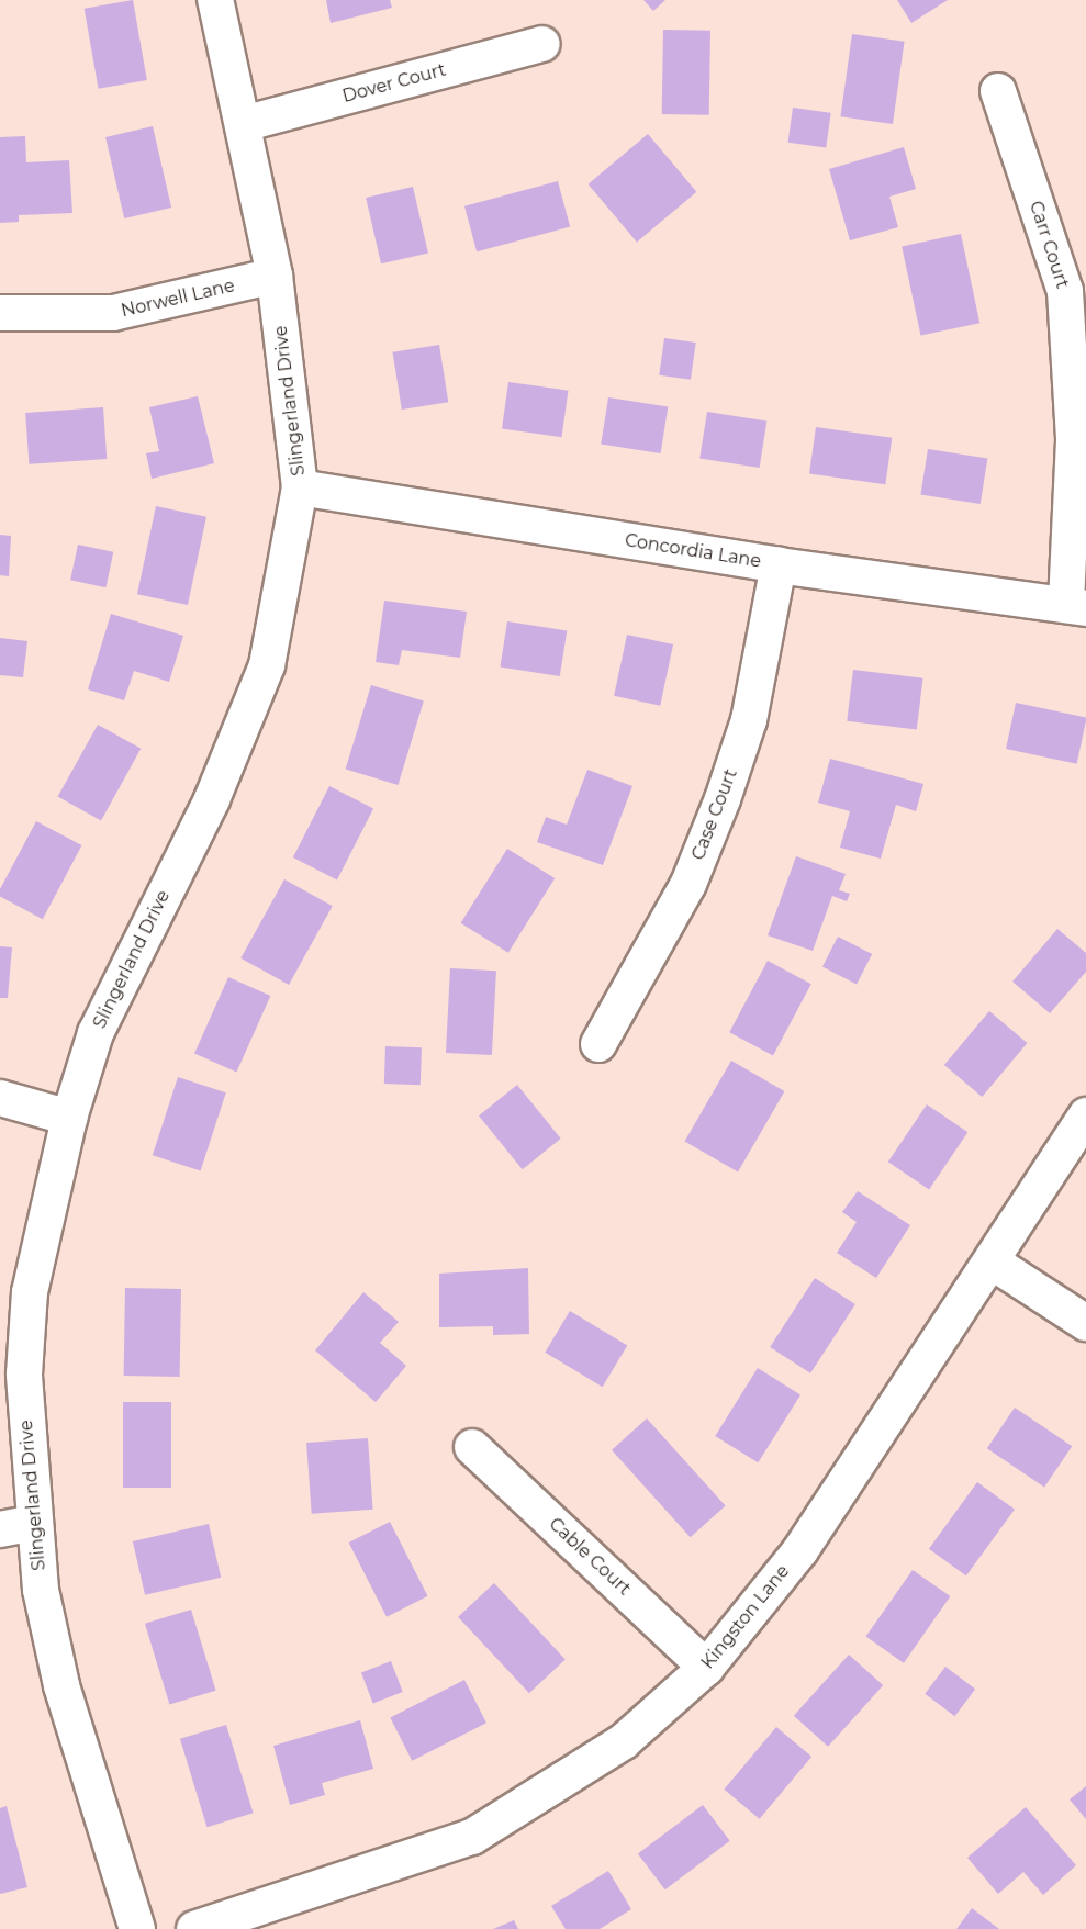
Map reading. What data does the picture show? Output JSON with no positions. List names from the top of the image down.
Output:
{
  "streets": {
    "street": [
      "Dover Court",
      "Carr Court",
      "Norwell Lane",
      "Slingerland Drive",
      "Concordia Lane",
      "Case Court",
      "Cable Court",
      "Kingston Lane"
    ]
  },
  "crossings": [
    ["Dover Court", "Slingerland Drive"],
    ["Carr Court", "Concordia Lane"],
    ["Norwell Lane", "Slingerland Drive"],
    ["Slingerland Drive", "Concordia Lane"],
    ["Concordia Lane", "Case Court"],
    ["Cable Court", "Kingston Lane"]
  ]
}
